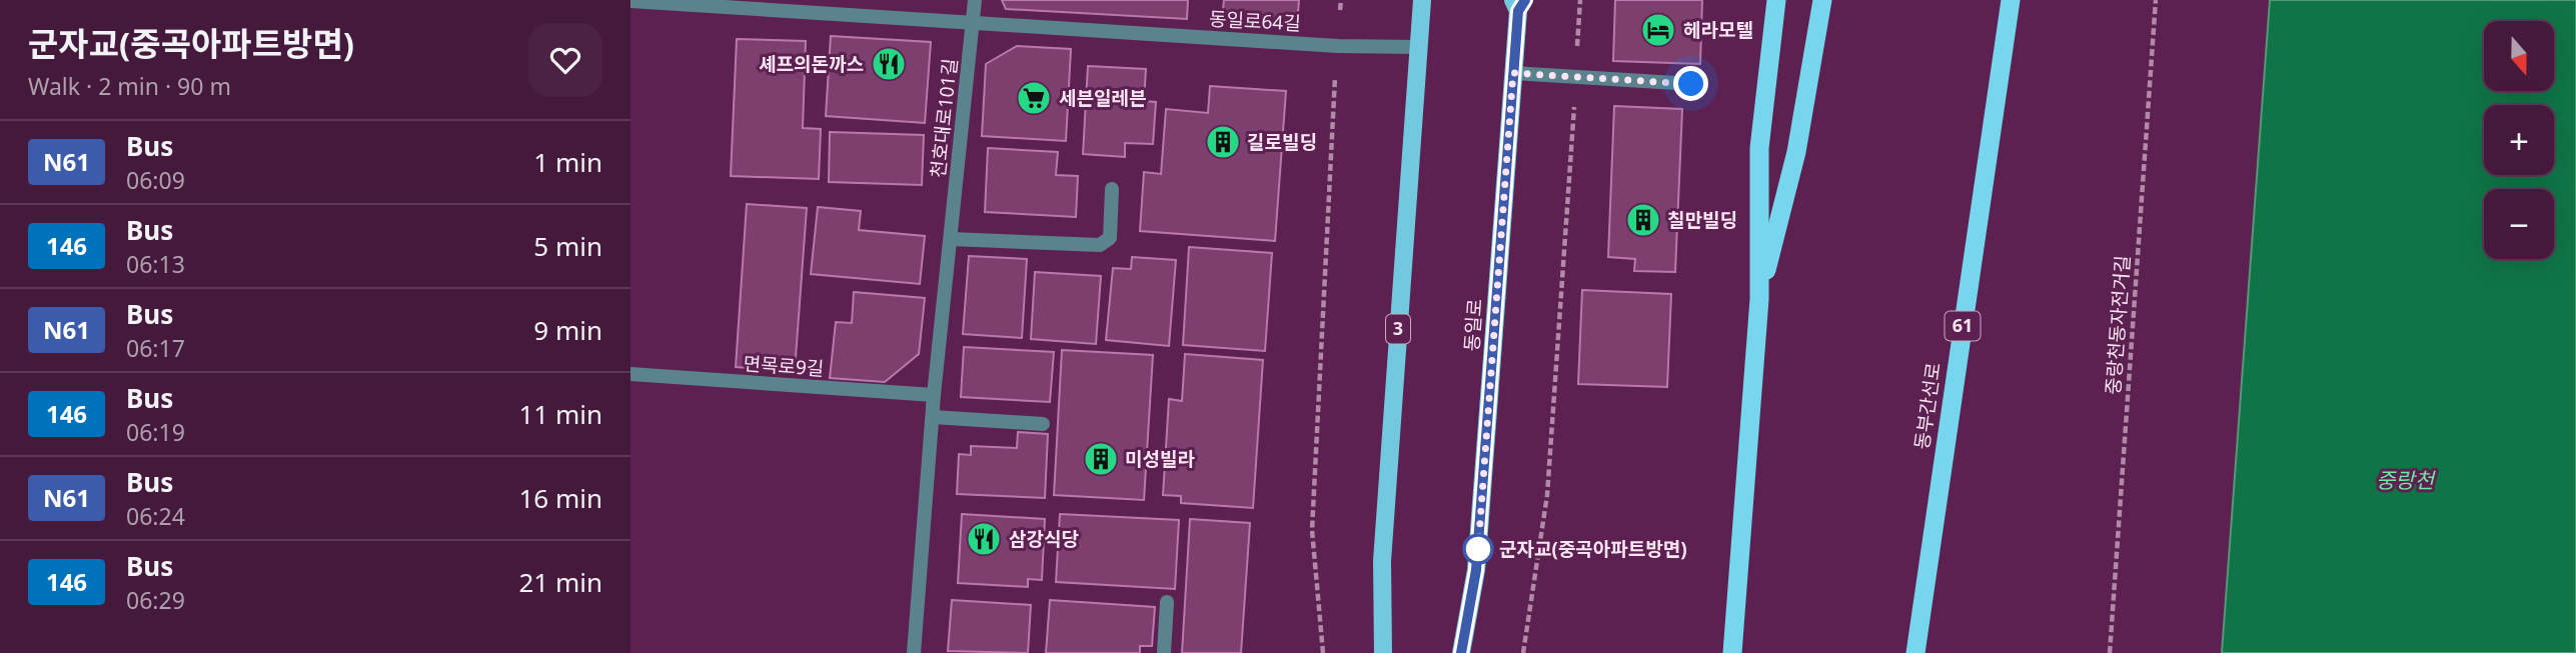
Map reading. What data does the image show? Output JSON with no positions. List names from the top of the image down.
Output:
{
  "streets": {
    "highway": ["61", "동부간선로"],
    "main road": ["동일로", "3"],
    "street": ["동일로64길", "천호대로101길", "면목로9길"],
    "path": ["중랑천동자전거길"]
  },
  "crossings": [
    ["동일로64길", "천호대로101길"],
    ["동일로64길", "3"],
    ["천호대로101길", "면목로9길"]
  ],
  "water": ["중랑천"],
  "places": {
    "hotel": ["헤라모텔"],
    "restaurant": ["셰프의돈까스", "삼강식당"],
    "supermarket": ["세븐일레븐"],
    "building": ["길로빌딩", "칠만빌딩", "미성빌라"],
    "other": ["군자교(중곡아파트방면)"]
  },
  "lines": ["bus line N61"],
  "north": "bottom",
  "page": {
    "heading": ["군자교(중곡아파트방면)", "Walk · 2 min · 90 m"],
    "map_buttons": ["+", "−"],
    "list": [
      {
        "mark": "N61",
        "name": "Bus",
        "note": "06:09",
        "value": "1 min"
      },
      {
        "mark": "146",
        "name": "Bus",
        "note": "06:13",
        "value": "5 min"
      },
      {
        "mark": "N61",
        "name": "Bus",
        "note": "06:17",
        "value": "9 min"
      },
      {
        "mark": "146",
        "name": "Bus",
        "note": "06:19",
        "value": "11 min"
      },
      {
        "mark": "N61",
        "name": "Bus",
        "note": "06:24",
        "value": "16 min"
      },
      {
        "mark": "146",
        "name": "Bus",
        "note": "06:29",
        "value": "21 min"
      }
    ]
  }
}
